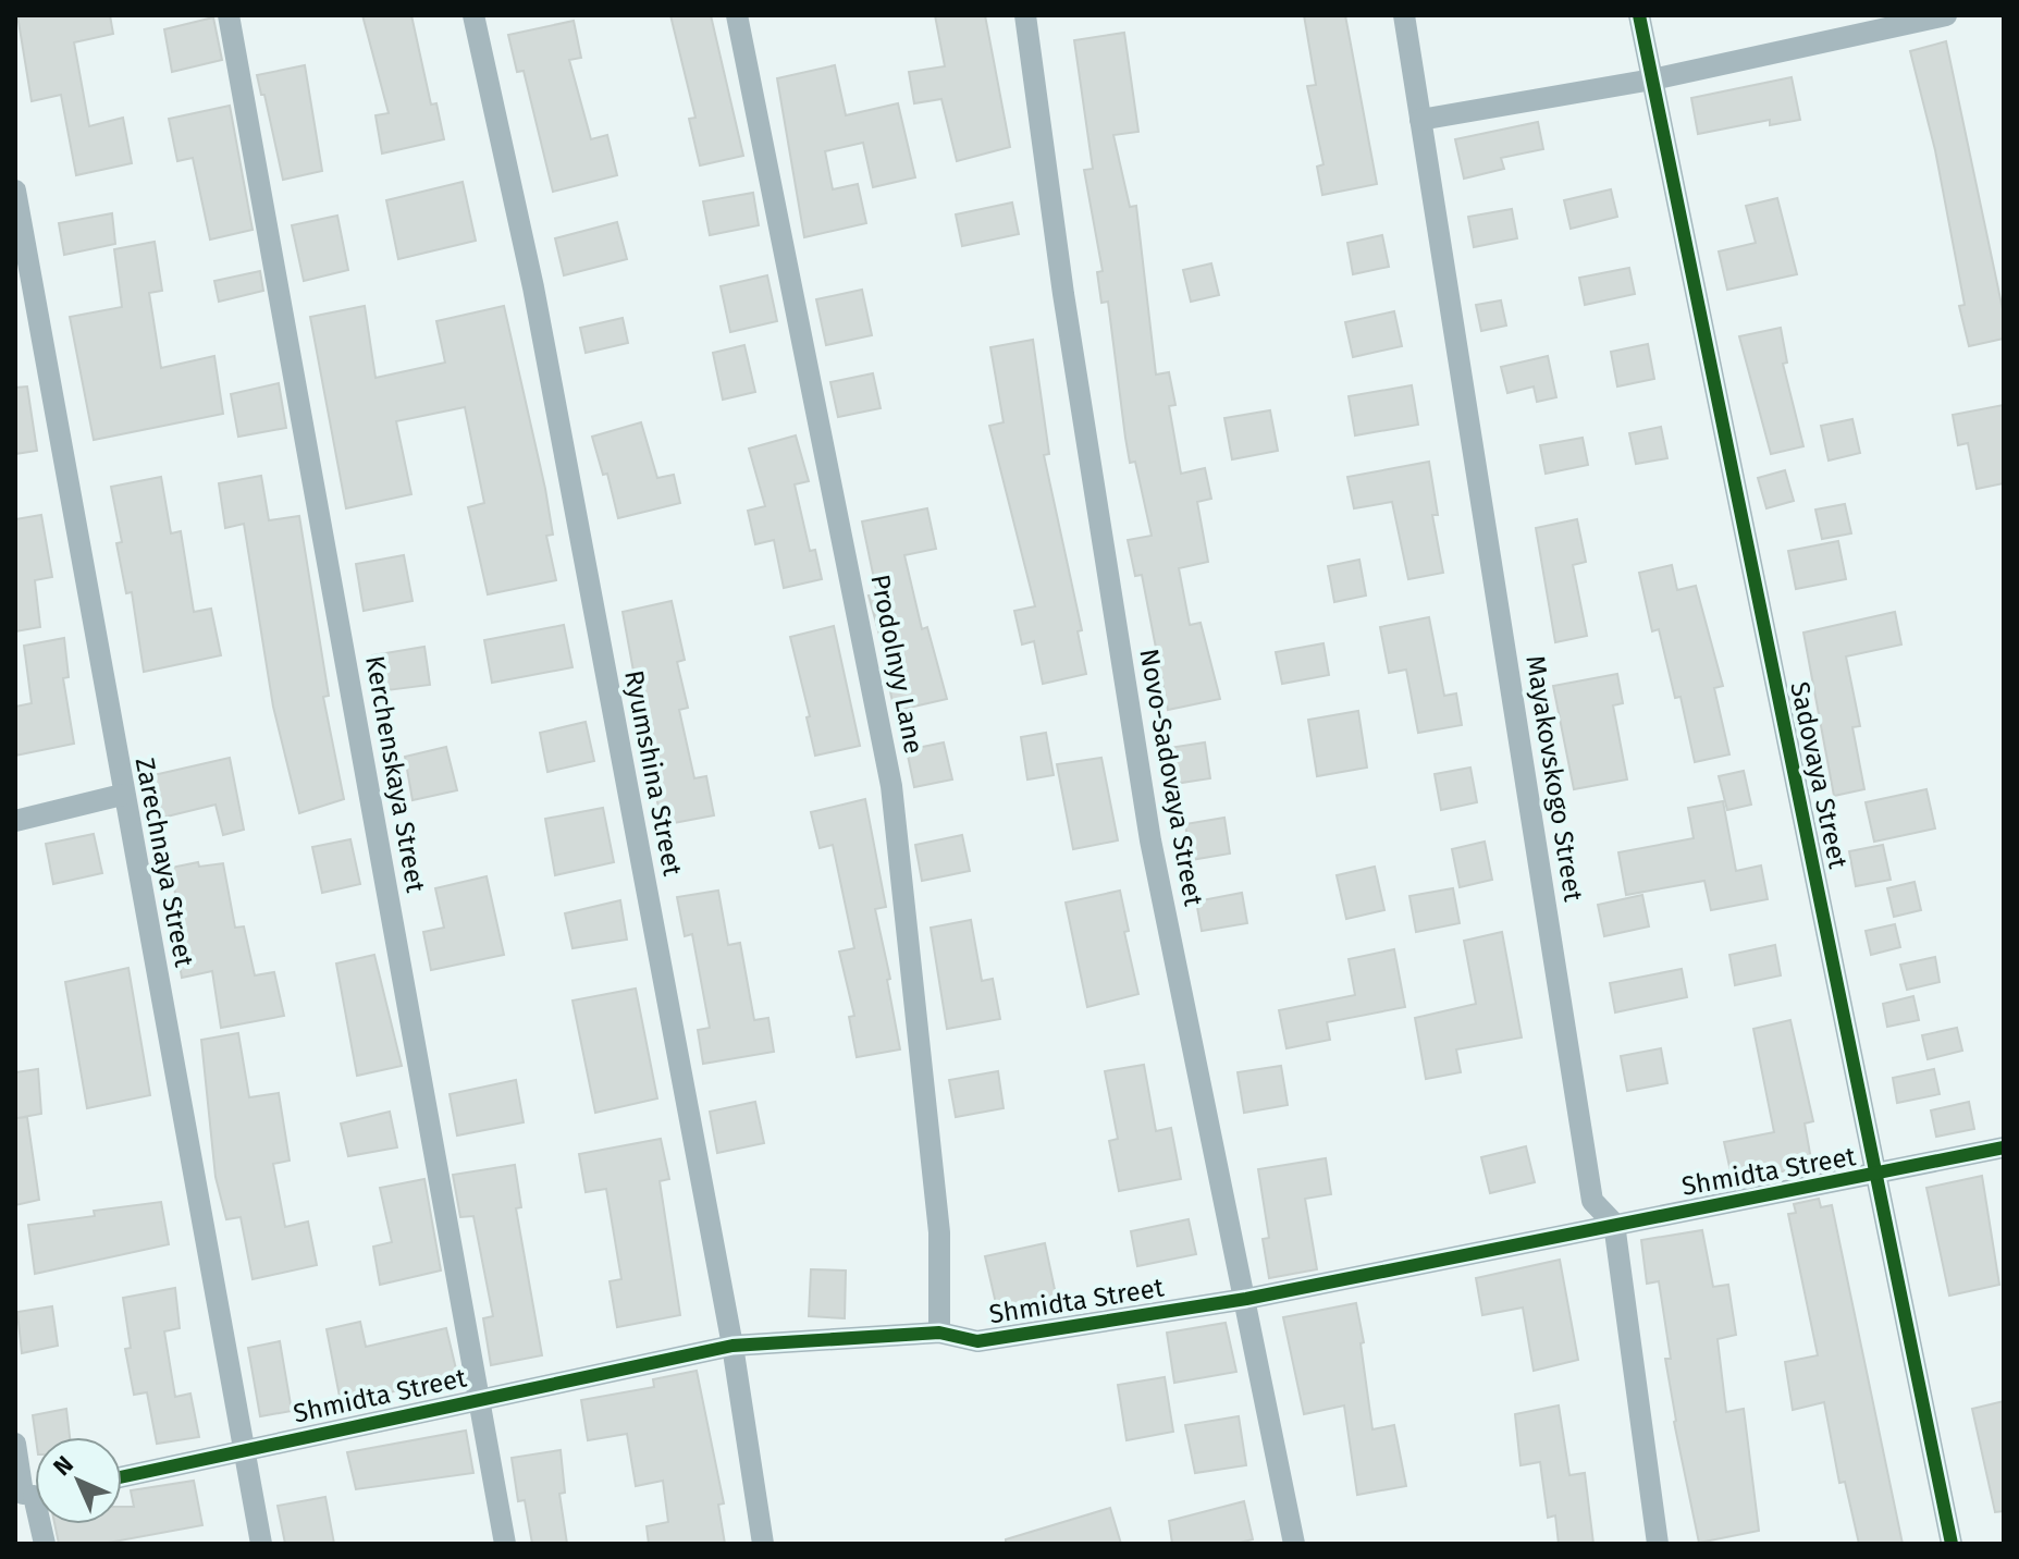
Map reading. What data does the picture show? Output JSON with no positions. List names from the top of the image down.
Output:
{
  "streets": {
    "street": [
      "Prodolnyy Lane",
      "Ryumshina Street",
      "Kerchenskaya Street",
      "Sadovaya Street",
      "Novo-Sadovaya Street",
      "Mayakovskogo Street",
      "Zarechnaya Street",
      "Shmidta Street"
    ]
  },
  "crossings": [
    ["Prodolnyy Lane", "Shmidta Street"],
    ["Ryumshina Street", "Shmidta Street"],
    ["Kerchenskaya Street", "Shmidta Street"],
    ["Sadovaya Street", "Shmidta Street"],
    ["Novo-Sadovaya Street", "Shmidta Street"],
    ["Mayakovskogo Street", "Shmidta Street"],
    ["Zarechnaya Street", "Shmidta Street"]
  ],
  "north": "top left"
}
